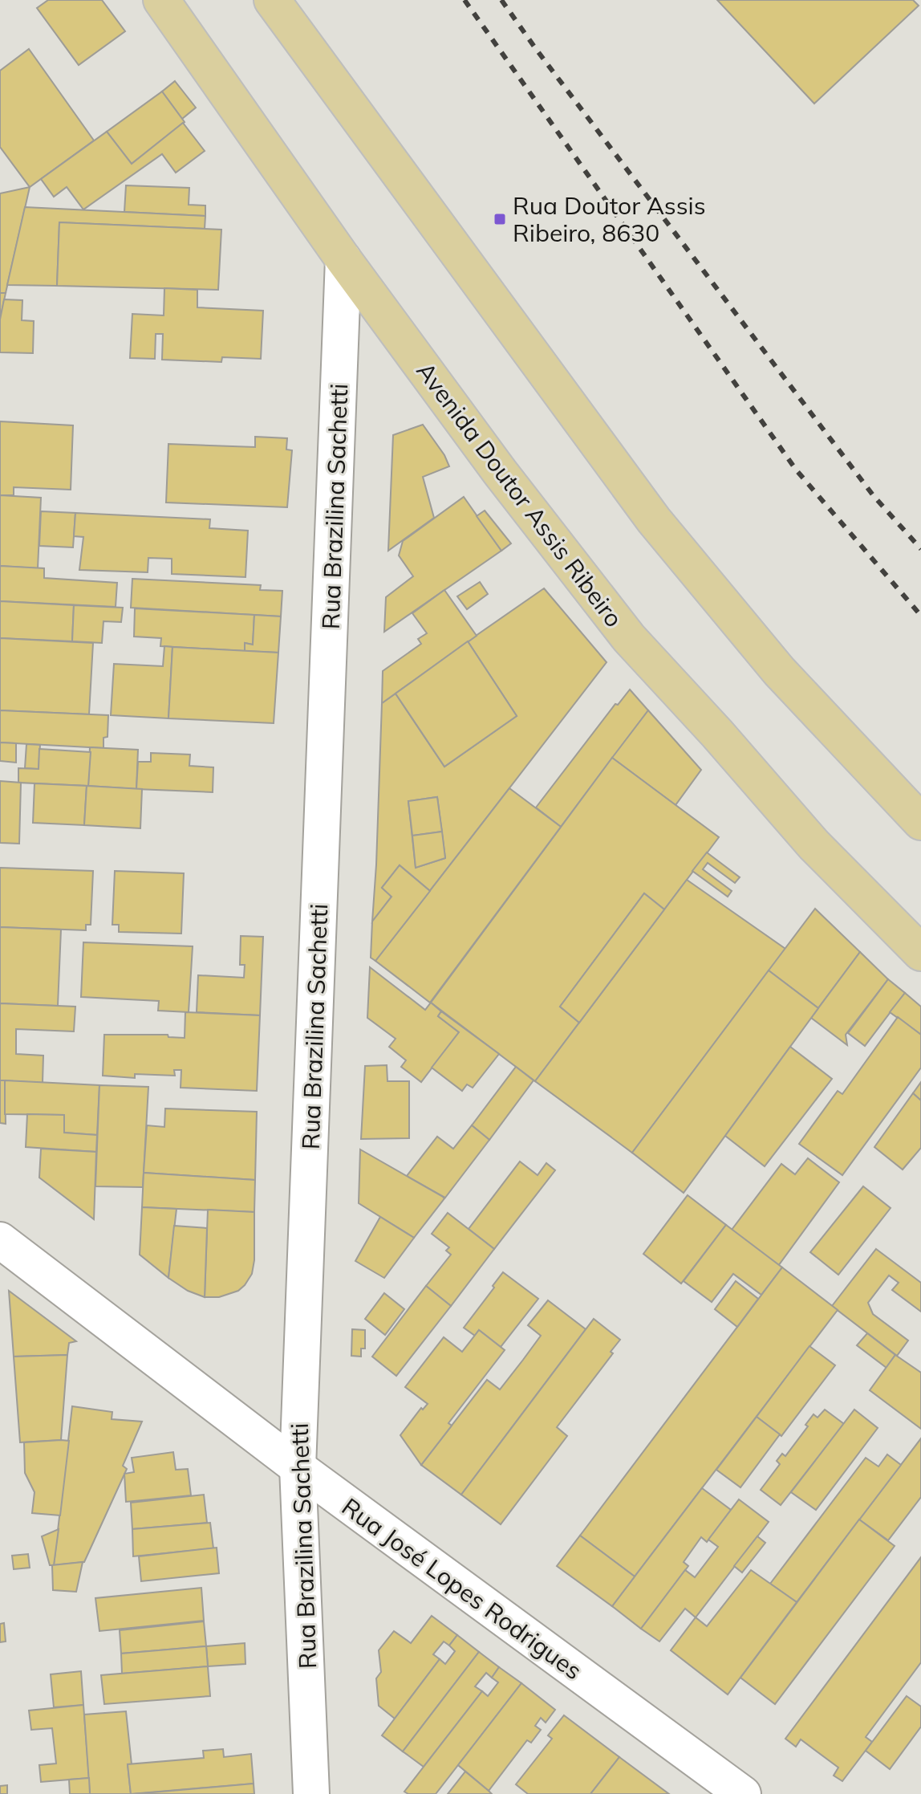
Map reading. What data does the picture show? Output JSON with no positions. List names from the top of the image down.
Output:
{
  "streets": {
    "main road": ["Avenida Doutor Assis Ribeiro"],
    "street": ["Rua Brazilina Sachetti", "Rua José Lopes Rodrigues"]
  },
  "crossings": [
    ["Avenida Doutor Assis Ribeiro", "Rua Brazilina Sachetti"],
    ["Rua Brazilina Sachetti", "Rua José Lopes Rodrigues"]
  ],
  "places": {
    "transit": ["Rua Doutor Assis Ribeiro, 8630"]
  }
}
